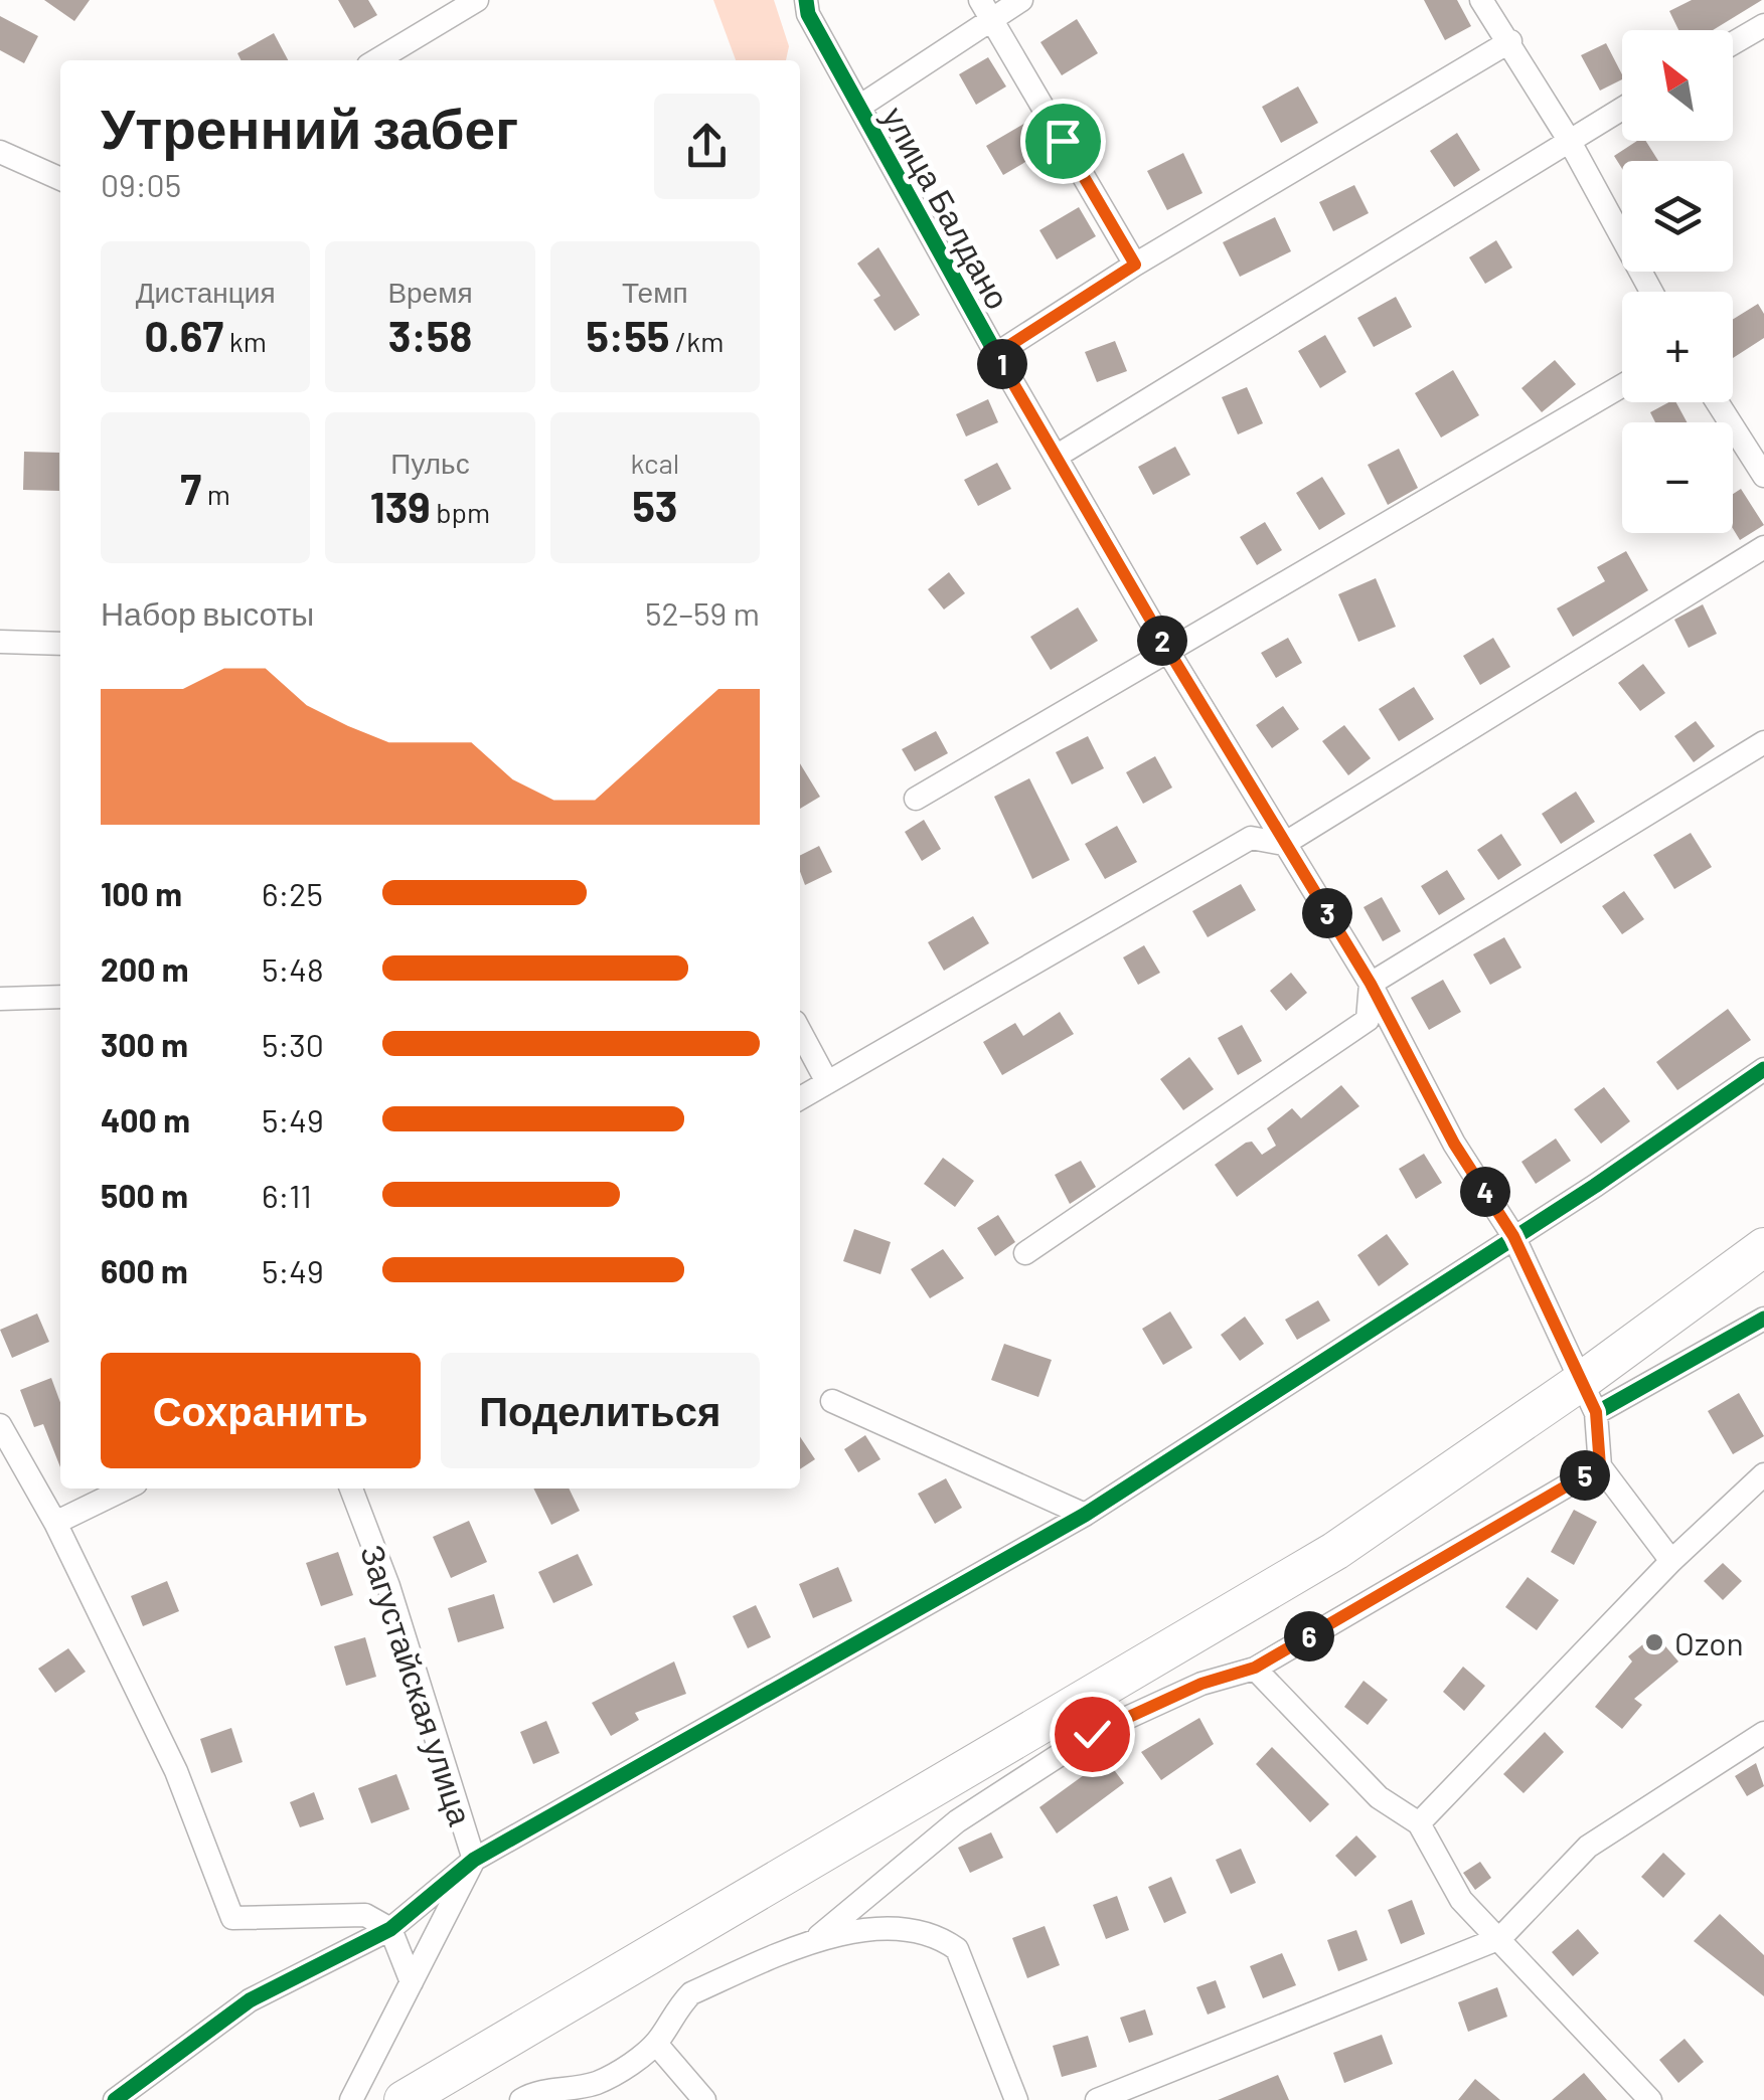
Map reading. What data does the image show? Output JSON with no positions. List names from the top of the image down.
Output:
{
  "streets": {
    "street": ["улица Балдано", "Загустайская улица"]
  },
  "places": ["Ozon"],
  "north": "top left",
  "page": {
    "map_buttons": ["+", "−"],
    "heading": ["Утренний забег", "09:05"],
    "stats": [
      ["Дистанция", "0.67 km"],
      ["Время", "3:58"],
      ["Темп", "5:55 /km"],
      ["7 m"],
      ["Пульс", "139 bpm"],
      ["kcal", "53"]
    ],
    "pins": [
      "1",
      "2",
      "3",
      "4",
      "5",
      "6"
    ],
    "chart": ["Набор высоты", "52–59 m"],
    "list": [
      {
        "name": "100 m",
        "note": "6:25"
      },
      {
        "name": "200 m",
        "note": "5:48"
      },
      {
        "name": "300 m",
        "note": "5:30"
      },
      {
        "name": "400 m",
        "note": "5:49"
      },
      {
        "name": "500 m",
        "note": "6:11"
      },
      {
        "name": "600 m",
        "note": "5:49"
      }
    ],
    "buttons": ["Сохранить", "Поделиться"]
  }
}
